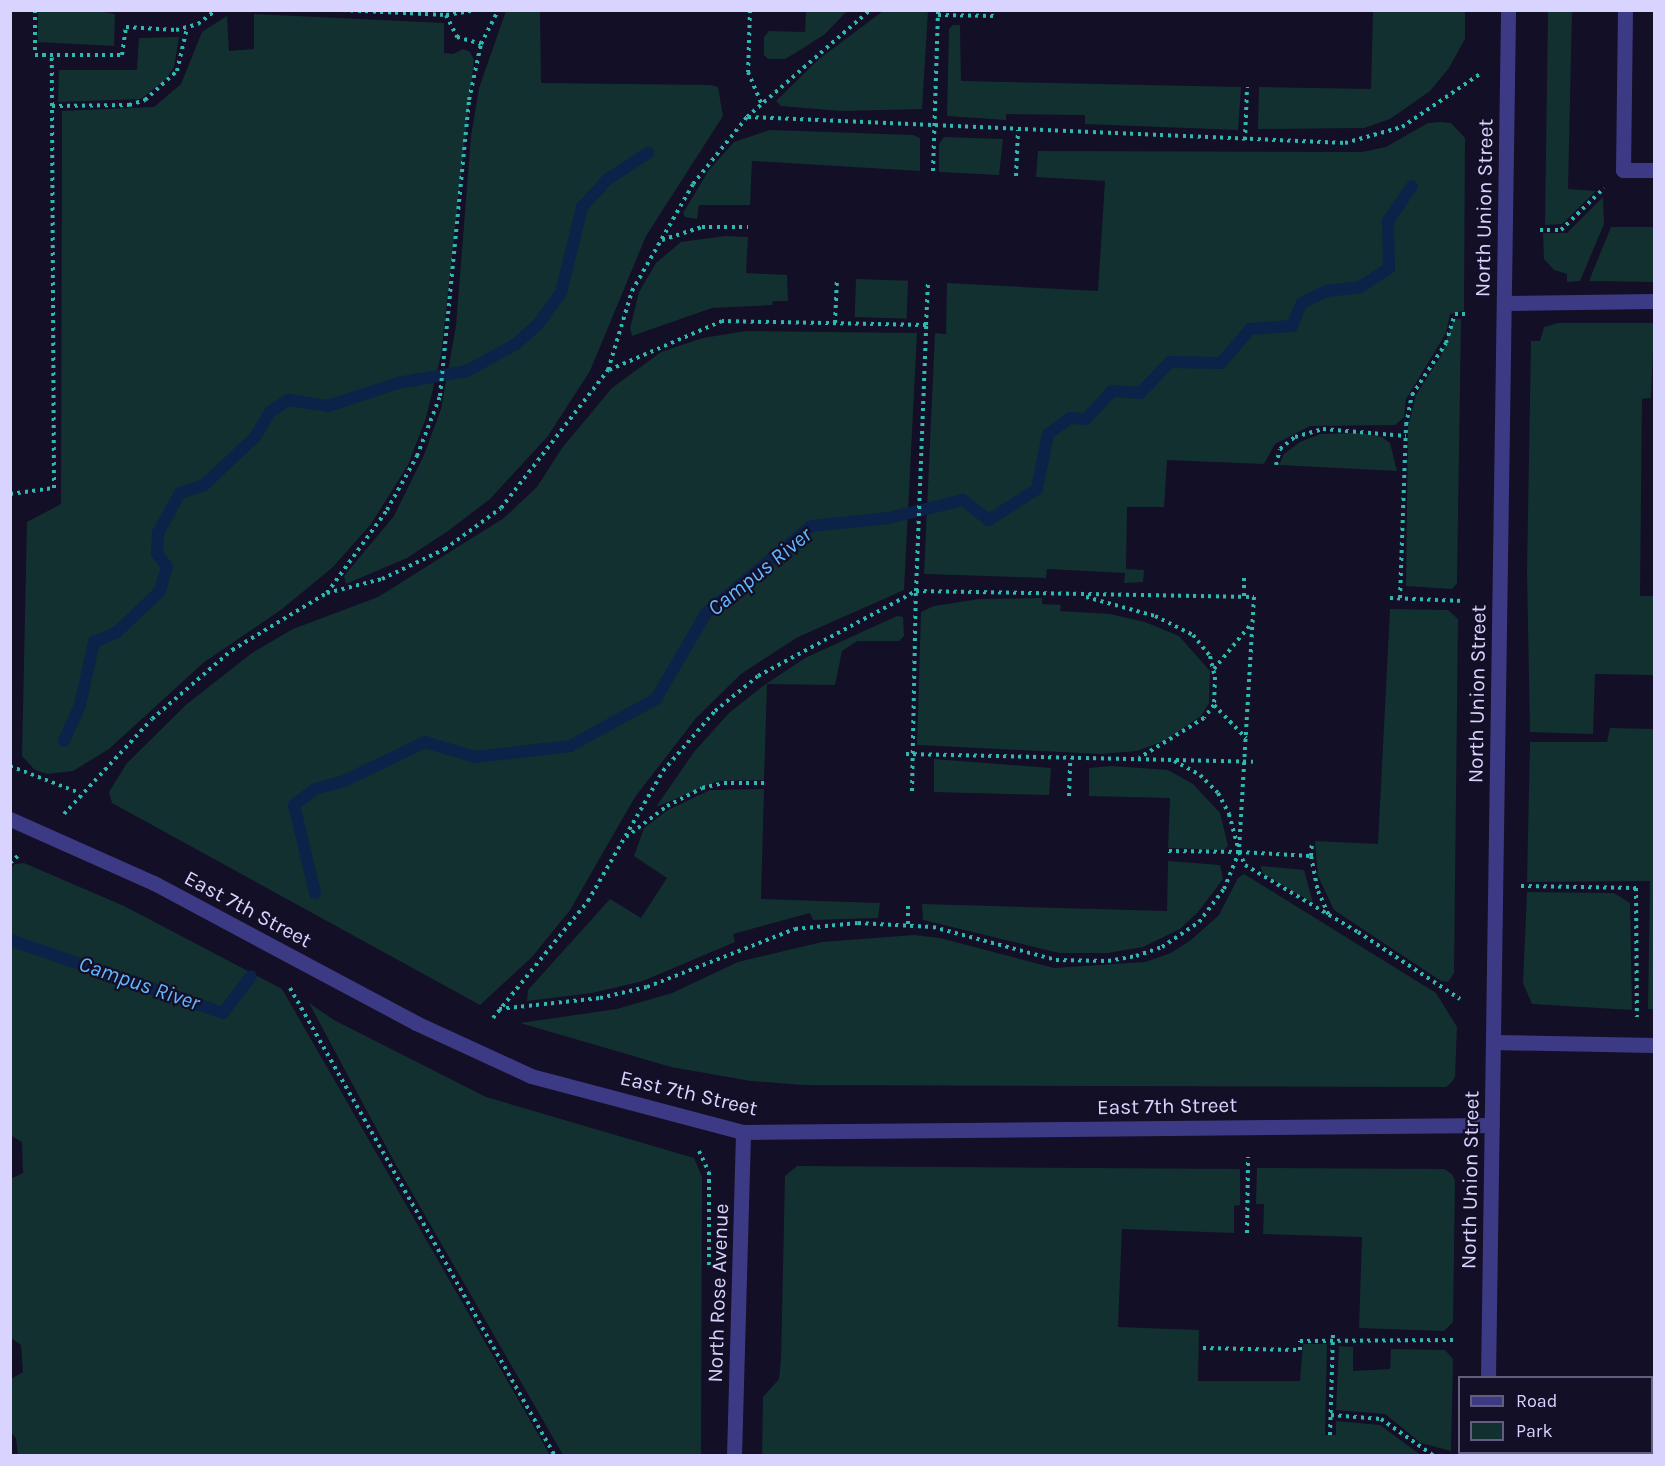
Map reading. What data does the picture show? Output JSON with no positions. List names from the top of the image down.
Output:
{
  "streets": {
    "street": ["North Union Street", "East 7th Street", "North Rose Avenue"]
  },
  "crossings": [
    ["North Union Street", "East 7th Street"],
    ["East 7th Street", "North Rose Avenue"]
  ],
  "water": ["Campus River"],
  "legend": ["Road", "Park"]
}
